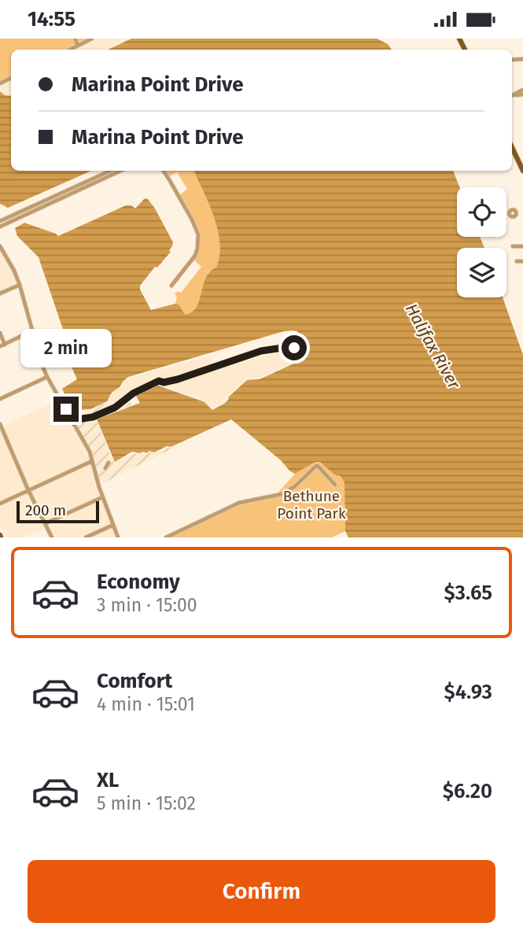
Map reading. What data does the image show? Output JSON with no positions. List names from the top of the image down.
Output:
{
  "water": ["Halifax River"],
  "parks": ["Bethune Point Park"],
  "scale_bar": "200 m",
  "page": {
    "status": "14:55",
    "banner": ["Marina Point Drive", "Marina Point Drive"],
    "bubble": "2 min",
    "scale": "200 m",
    "list": [
      {
        "name": "Economy",
        "note": "3 min · 15:00",
        "value": "$3.65"
      },
      {
        "name": "Comfort",
        "note": "4 min · 15:01",
        "value": "$4.93"
      },
      {
        "name": "XL",
        "note": "5 min · 15:02",
        "value": "$6.20"
      }
    ],
    "buttons": "Confirm"
  }
}
